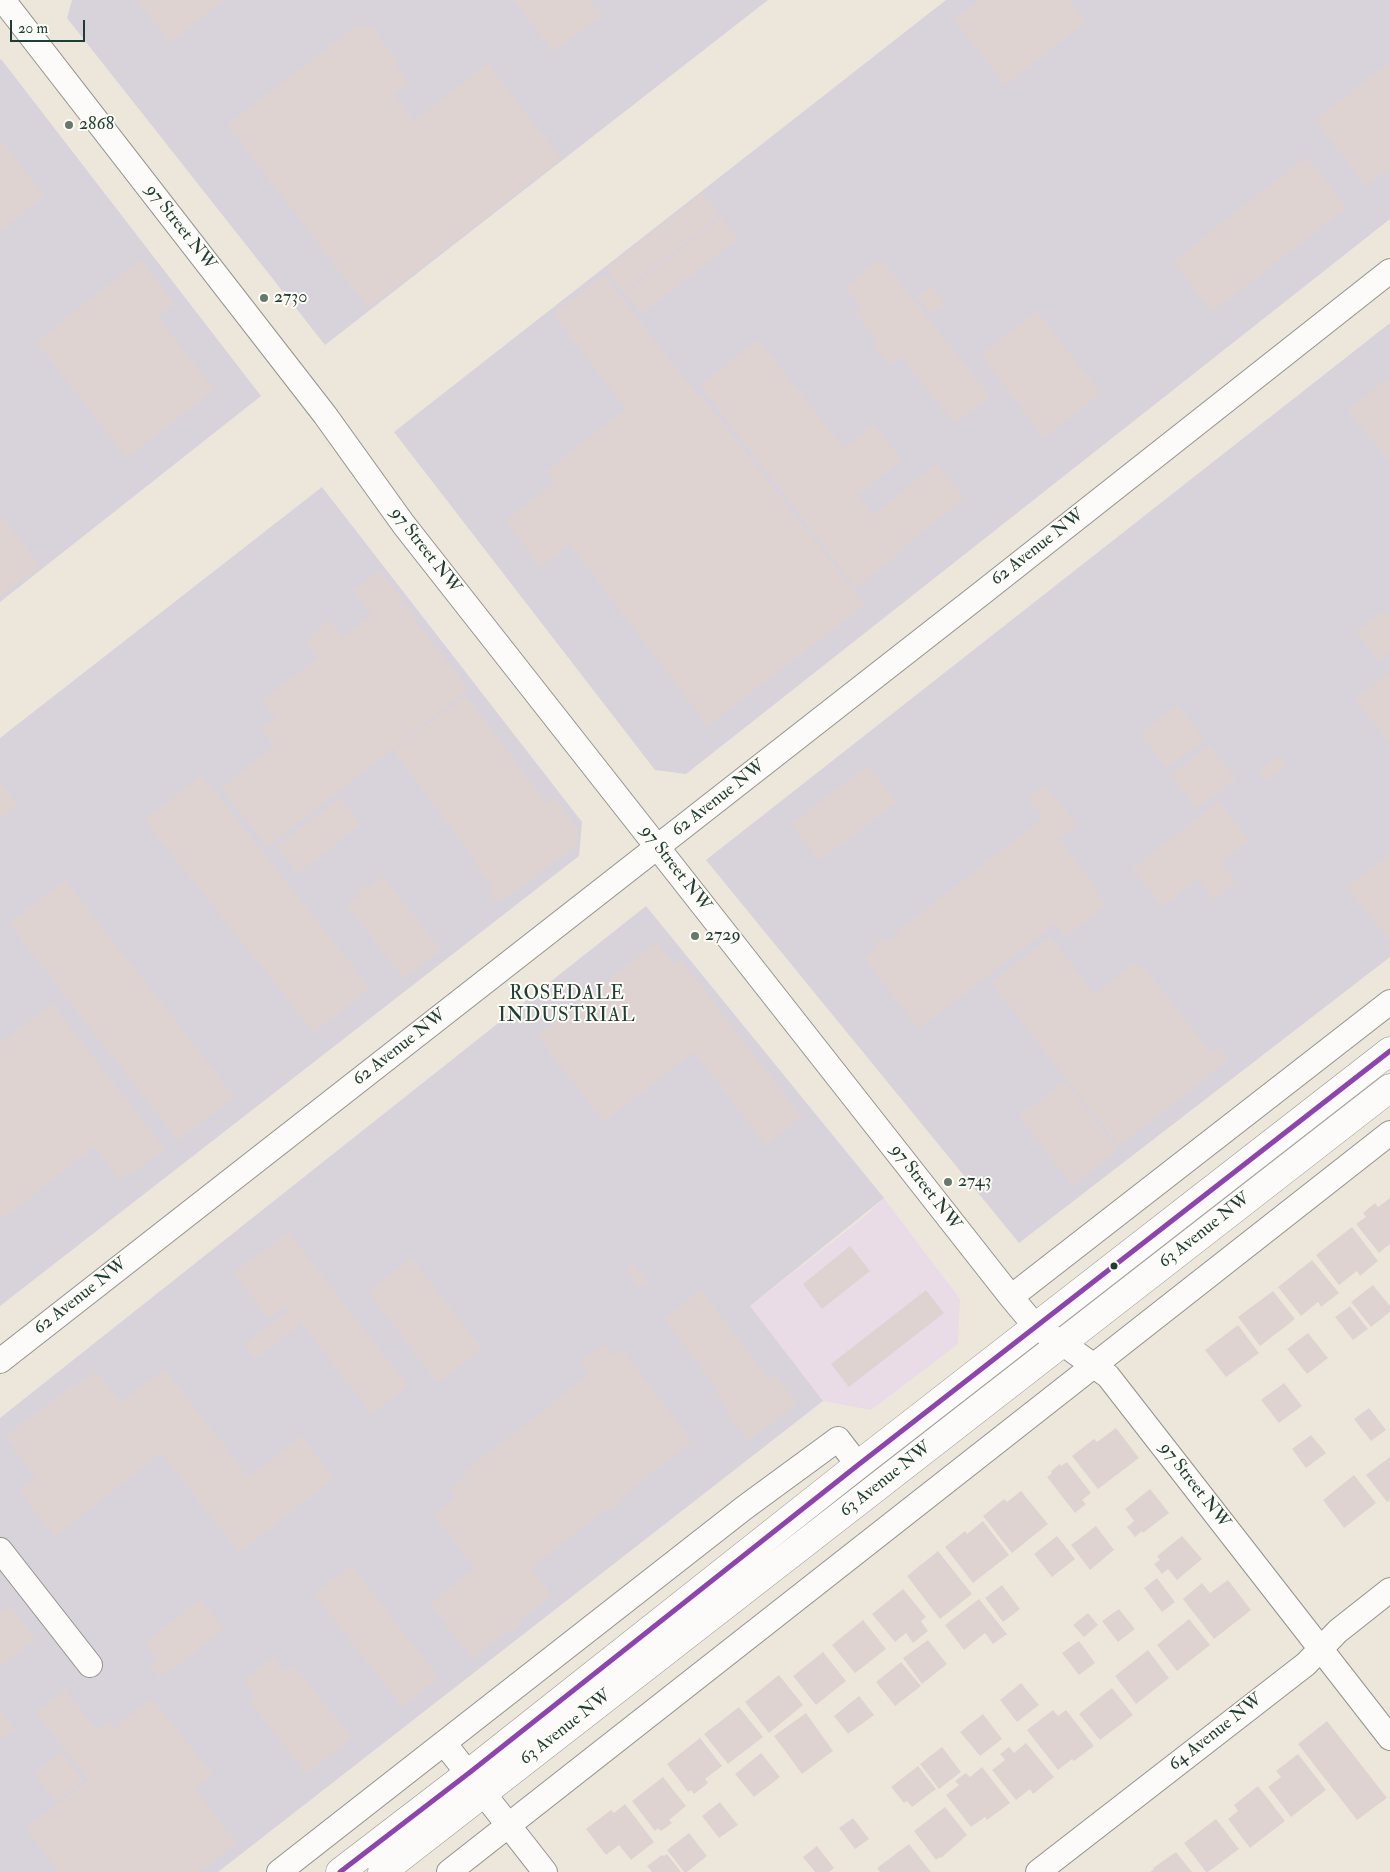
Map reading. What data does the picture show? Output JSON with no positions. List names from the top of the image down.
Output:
{
  "streets": {
    "main road": ["63 Avenue NW"],
    "street": ["97 Street NW", "62 Avenue NW", "64 Avenue NW"]
  },
  "crossings": [
    ["97 Street NW", "62 Avenue NW"],
    ["97 Street NW", "63 Avenue NW"],
    ["97 Street NW", "64 Avenue NW"]
  ],
  "districts": ["ROSEDALE INDUSTRIAL"],
  "places": [
    "2868",
    "2730",
    "2729",
    "2743"
  ],
  "scale_bar": "20 m"
}
